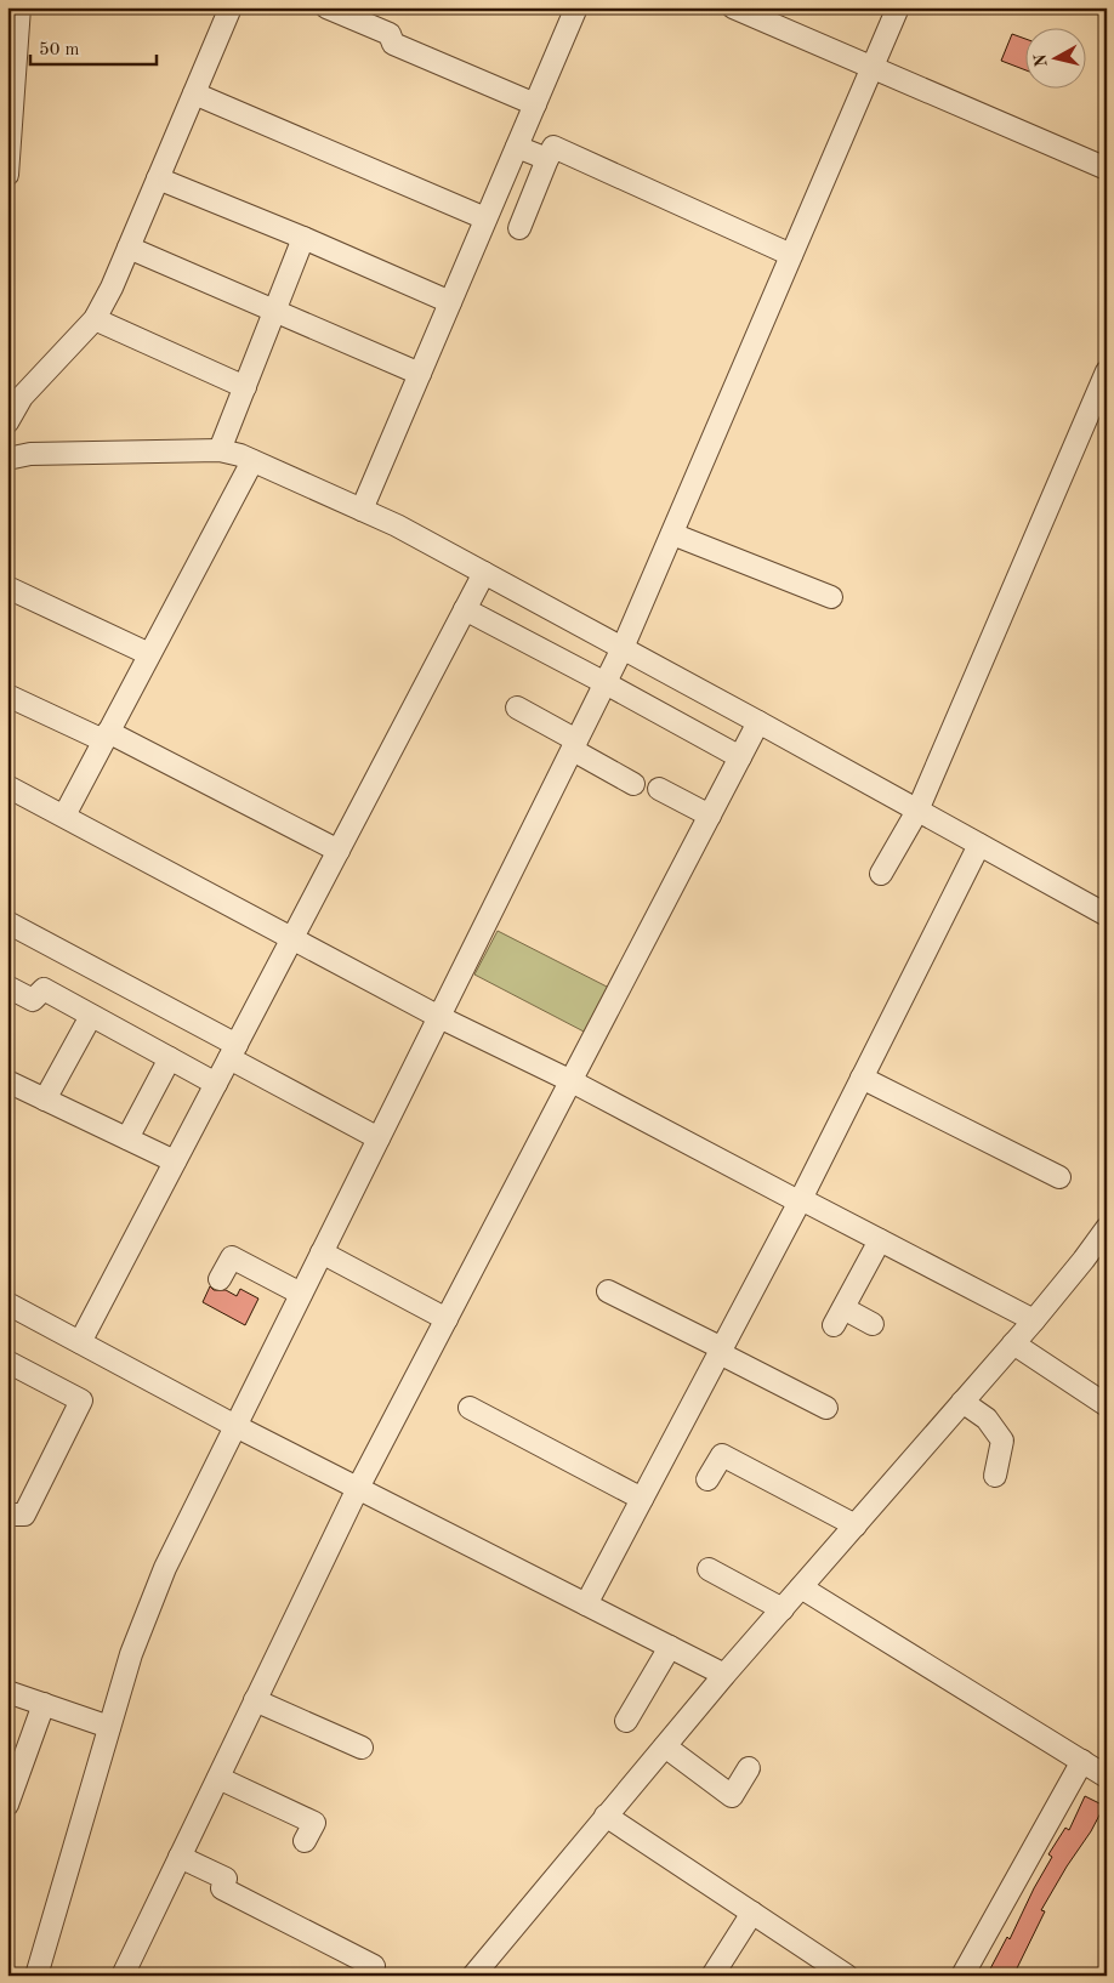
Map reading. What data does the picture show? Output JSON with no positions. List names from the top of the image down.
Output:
{
  "scale_bar": "50 m",
  "north": "left"
}
